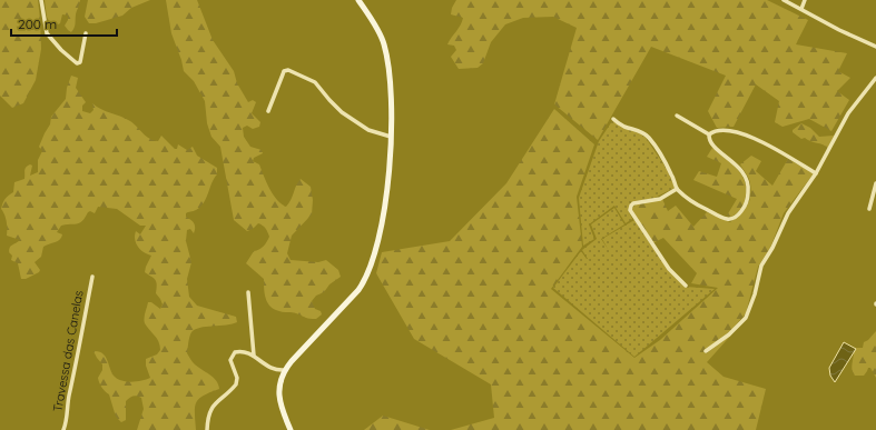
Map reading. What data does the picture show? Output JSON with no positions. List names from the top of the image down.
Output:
{
  "streets": {
    "street": ["Travessa das Canelas"]
  },
  "scale_bar": "200 m"
}
